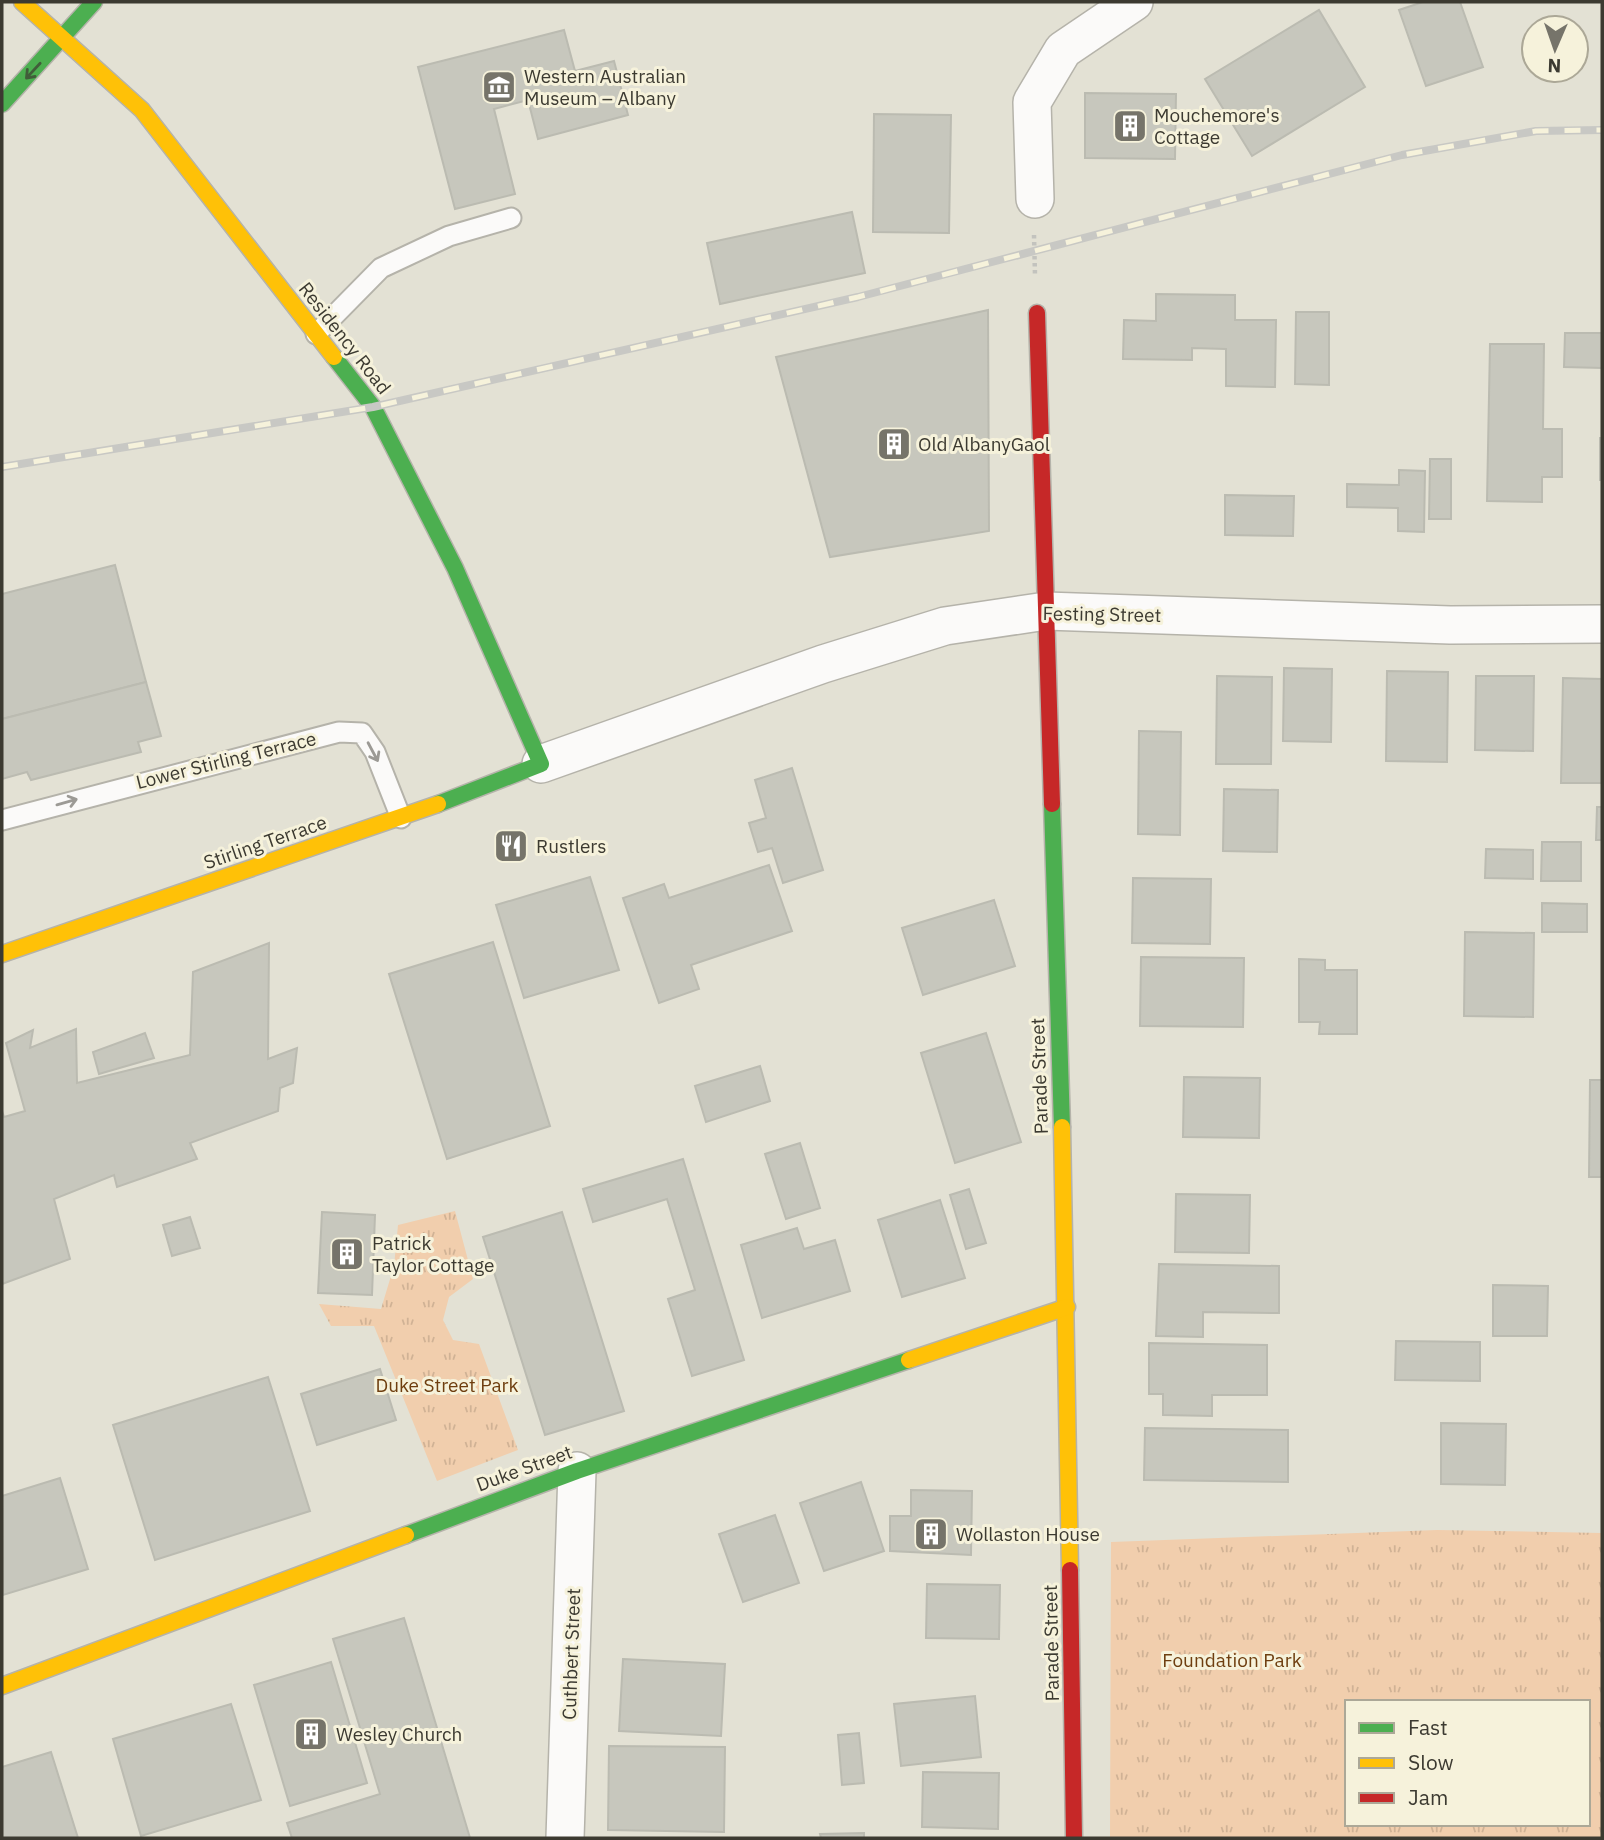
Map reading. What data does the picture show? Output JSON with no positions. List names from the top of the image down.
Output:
{
  "streets": {
    "street": [
      "Residency Road",
      "Festing Street",
      "Stirling Terrace",
      "Parade Street",
      "Duke Street",
      "Cuthbert Street"
    ],
    "lane": ["Lower Stirling Terrace"]
  },
  "crossings": [
    ["Residency Road", "Festing Street"],
    ["Residency Road", "Stirling Terrace"],
    ["Festing Street", "Stirling Terrace"],
    ["Festing Street", "Parade Street"],
    ["Lower Stirling Terrace", "Stirling Terrace"],
    ["Parade Street", "Duke Street"],
    ["Duke Street", "Cuthbert Street"]
  ],
  "one_way": ["Lower Stirling Terrace"],
  "parks": ["Duke Street Park", "Foundation Park"],
  "places": {
    "museum": ["Western Australian Museum – Albany"],
    "building": [
      "Mouchemore's Cottage",
      "Old AlbanyGaol",
      "Patrick Taylor Cottage",
      "Wollaston House",
      "Wesley Church"
    ],
    "restaurant": ["Rustlers"]
  },
  "legend": ["Fast", "Slow", "Jam"],
  "north": "bottom"
}
